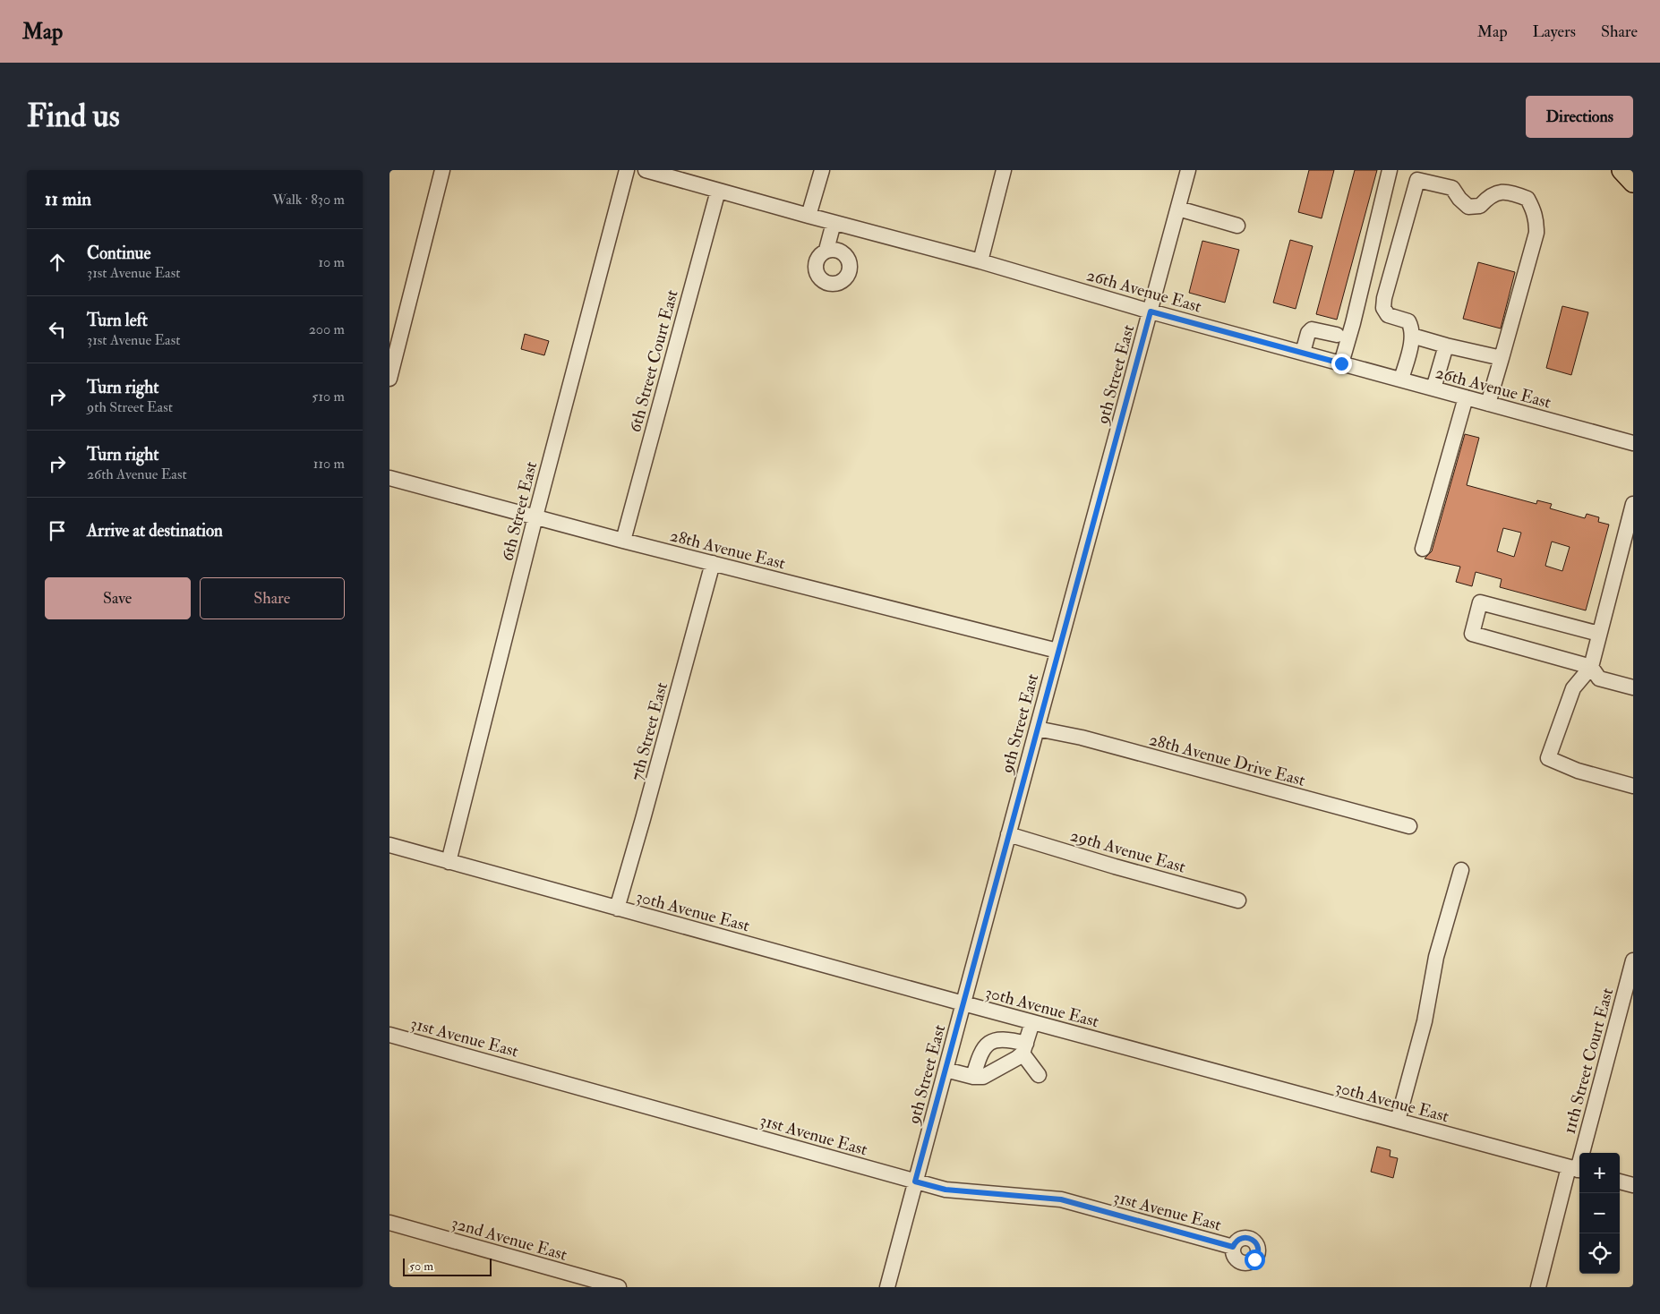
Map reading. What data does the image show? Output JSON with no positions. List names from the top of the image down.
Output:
{
  "streets": {
    "street": [
      "26th Avenue East",
      "6th Street Court East",
      "9th Street East",
      "6th Street East",
      "28th Avenue East",
      "7th Street East",
      "28th Avenue Drive East",
      "29th Avenue East",
      "30th Avenue East",
      "31st Avenue East",
      "11th Street Court East",
      "32nd Avenue East"
    ]
  },
  "crossings": [
    ["26th Avenue East", "6th Street Court East"],
    ["26th Avenue East", "9th Street East"],
    ["6th Street Court East", "28th Avenue East"],
    ["9th Street East", "28th Avenue East"],
    ["9th Street East", "28th Avenue Drive East"],
    ["9th Street East", "29th Avenue East"],
    ["9th Street East", "30th Avenue East"],
    ["9th Street East", "31st Avenue East"],
    ["6th Street East", "28th Avenue East"],
    ["6th Street East", "30th Avenue East"],
    ["28th Avenue East", "7th Street East"],
    ["7th Street East", "30th Avenue East"],
    ["30th Avenue East", "11th Street Court East"]
  ],
  "scale_bar": "50 m",
  "page": {
    "header": "Map",
    "nav": ["Map", "Layers", "Share"],
    "buttons": [
      "Directions",
      ["Save", "Share"]
    ],
    "title": "Find us",
    "heading": ["11 min", "Walk · 830 m"],
    "list": [
      ["Continue", "31st Avenue East", "10 m"],
      ["Turn left", "31st Avenue East", "200 m"],
      ["Turn right", "9th Street East", "510 m"],
      ["Turn right", "26th Avenue East", "110 m"],
      "Arrive at destination"
    ],
    "map_buttons": ["+", "−"],
    "scale": "50 m"
  }
}
